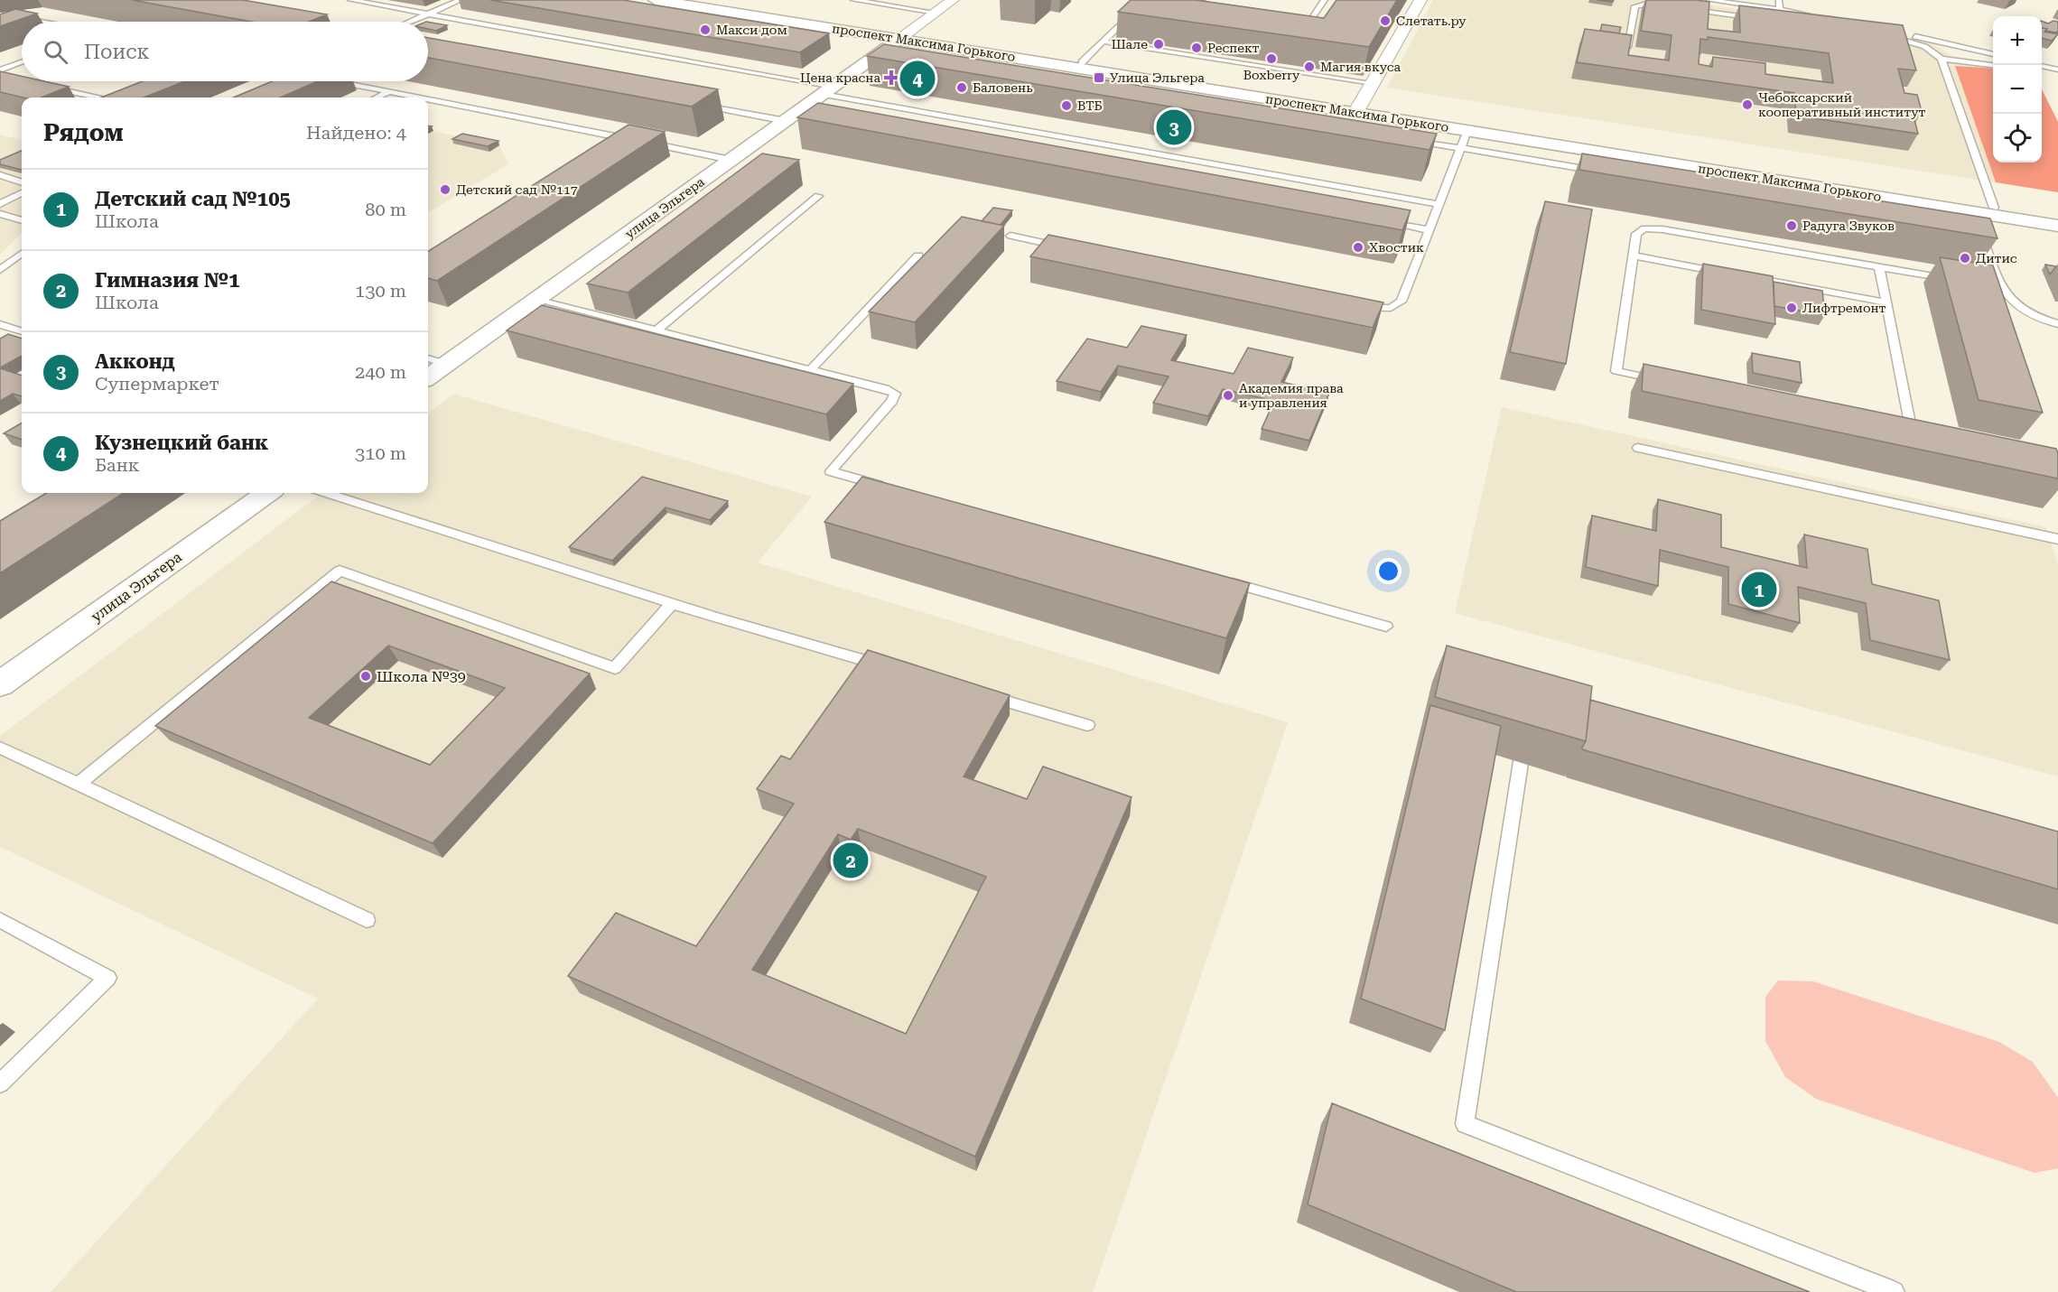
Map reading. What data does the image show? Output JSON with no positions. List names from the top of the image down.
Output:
{
  "streets": {
    "main road": ["проспект Максима Горького", "улица Эльгера"]
  },
  "crossings": [
    ["проспект Максима Горького", "улица Эльгера"]
  ],
  "places": {
    "other": [
      "Слетать.ру",
      "Макси дом",
      "Шале",
      "Респект",
      "Boxberry",
      "Магия вкуса",
      "Баловень",
      "Чебоксарский кооперативный институт",
      "ВТБ",
      "Детский сад №117",
      "Радуга Звуков",
      "Хвостик",
      "Дитис",
      "Лифтремонт",
      "Академия права и управления",
      "Школа №39"
    ],
    "health": ["Цена красна"],
    "transit": ["Улица Эльгера"]
  },
  "page": {
    "map_buttons": ["+", "−"],
    "search": "Поиск",
    "pins": [
      "4",
      "3",
      "1",
      "2"
    ],
    "heading": ["Рядом", "Найдено: 4"],
    "list": [
      {
        "mark": "1",
        "name": "Детский сад №105",
        "note": "Школа",
        "value": "80 m"
      },
      {
        "mark": "2",
        "name": "Гимназия №1",
        "note": "Школа",
        "value": "130 m"
      },
      {
        "mark": "3",
        "name": "Акконд",
        "note": "Супермаркет",
        "value": "240 m"
      },
      {
        "mark": "4",
        "name": "Кузнецкий банк",
        "note": "Банк",
        "value": "310 m"
      }
    ]
  }
}
